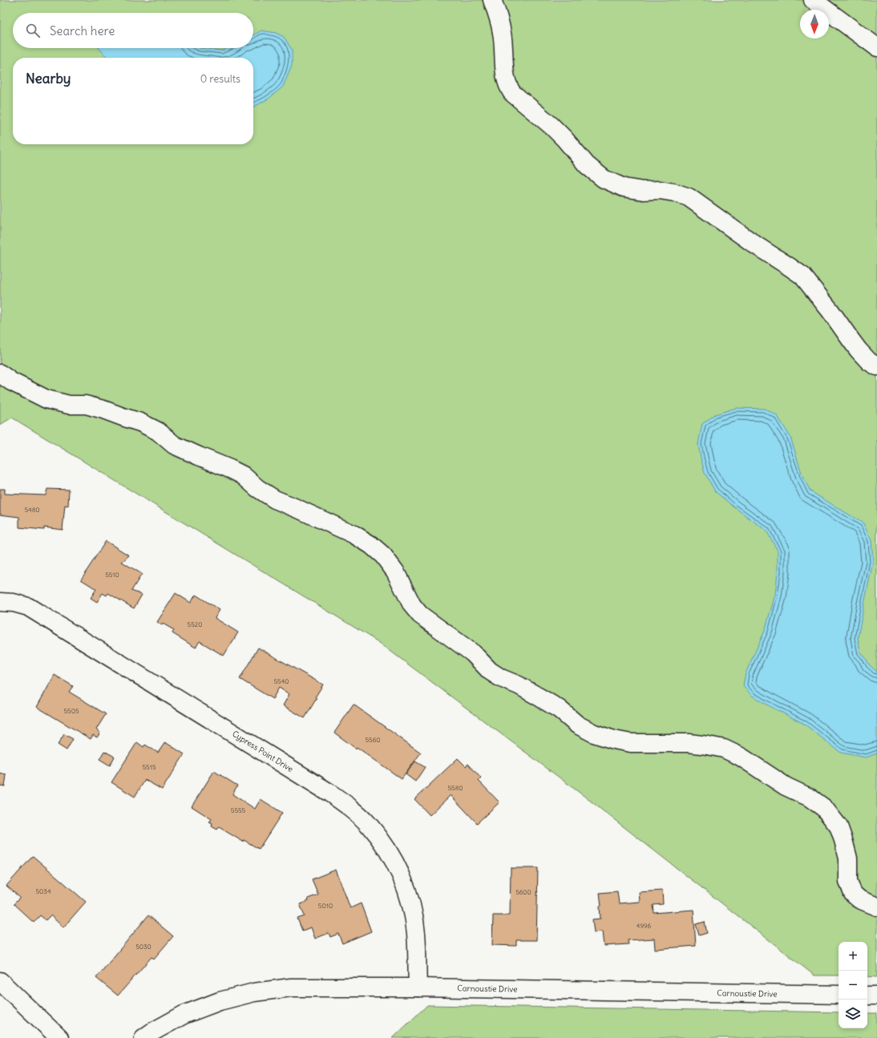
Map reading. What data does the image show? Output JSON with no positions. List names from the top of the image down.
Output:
{
  "streets": {
    "street": ["Cypress Point Drive", "Carnoustie Drive"]
  },
  "crossings": [
    ["Cypress Point Drive", "Carnoustie Drive"]
  ],
  "house_numbers": [
    "5480",
    "5510",
    "5520",
    "5540",
    "5505",
    "5560",
    "5515",
    "5580",
    "5555",
    "5034",
    "5600",
    "5010",
    "4996",
    "5030"
  ],
  "north": "bottom",
  "page": {
    "search": "Search here",
    "heading": ["Nearby", "0 results"],
    "map_buttons": ["+", "−"]
  }
}
